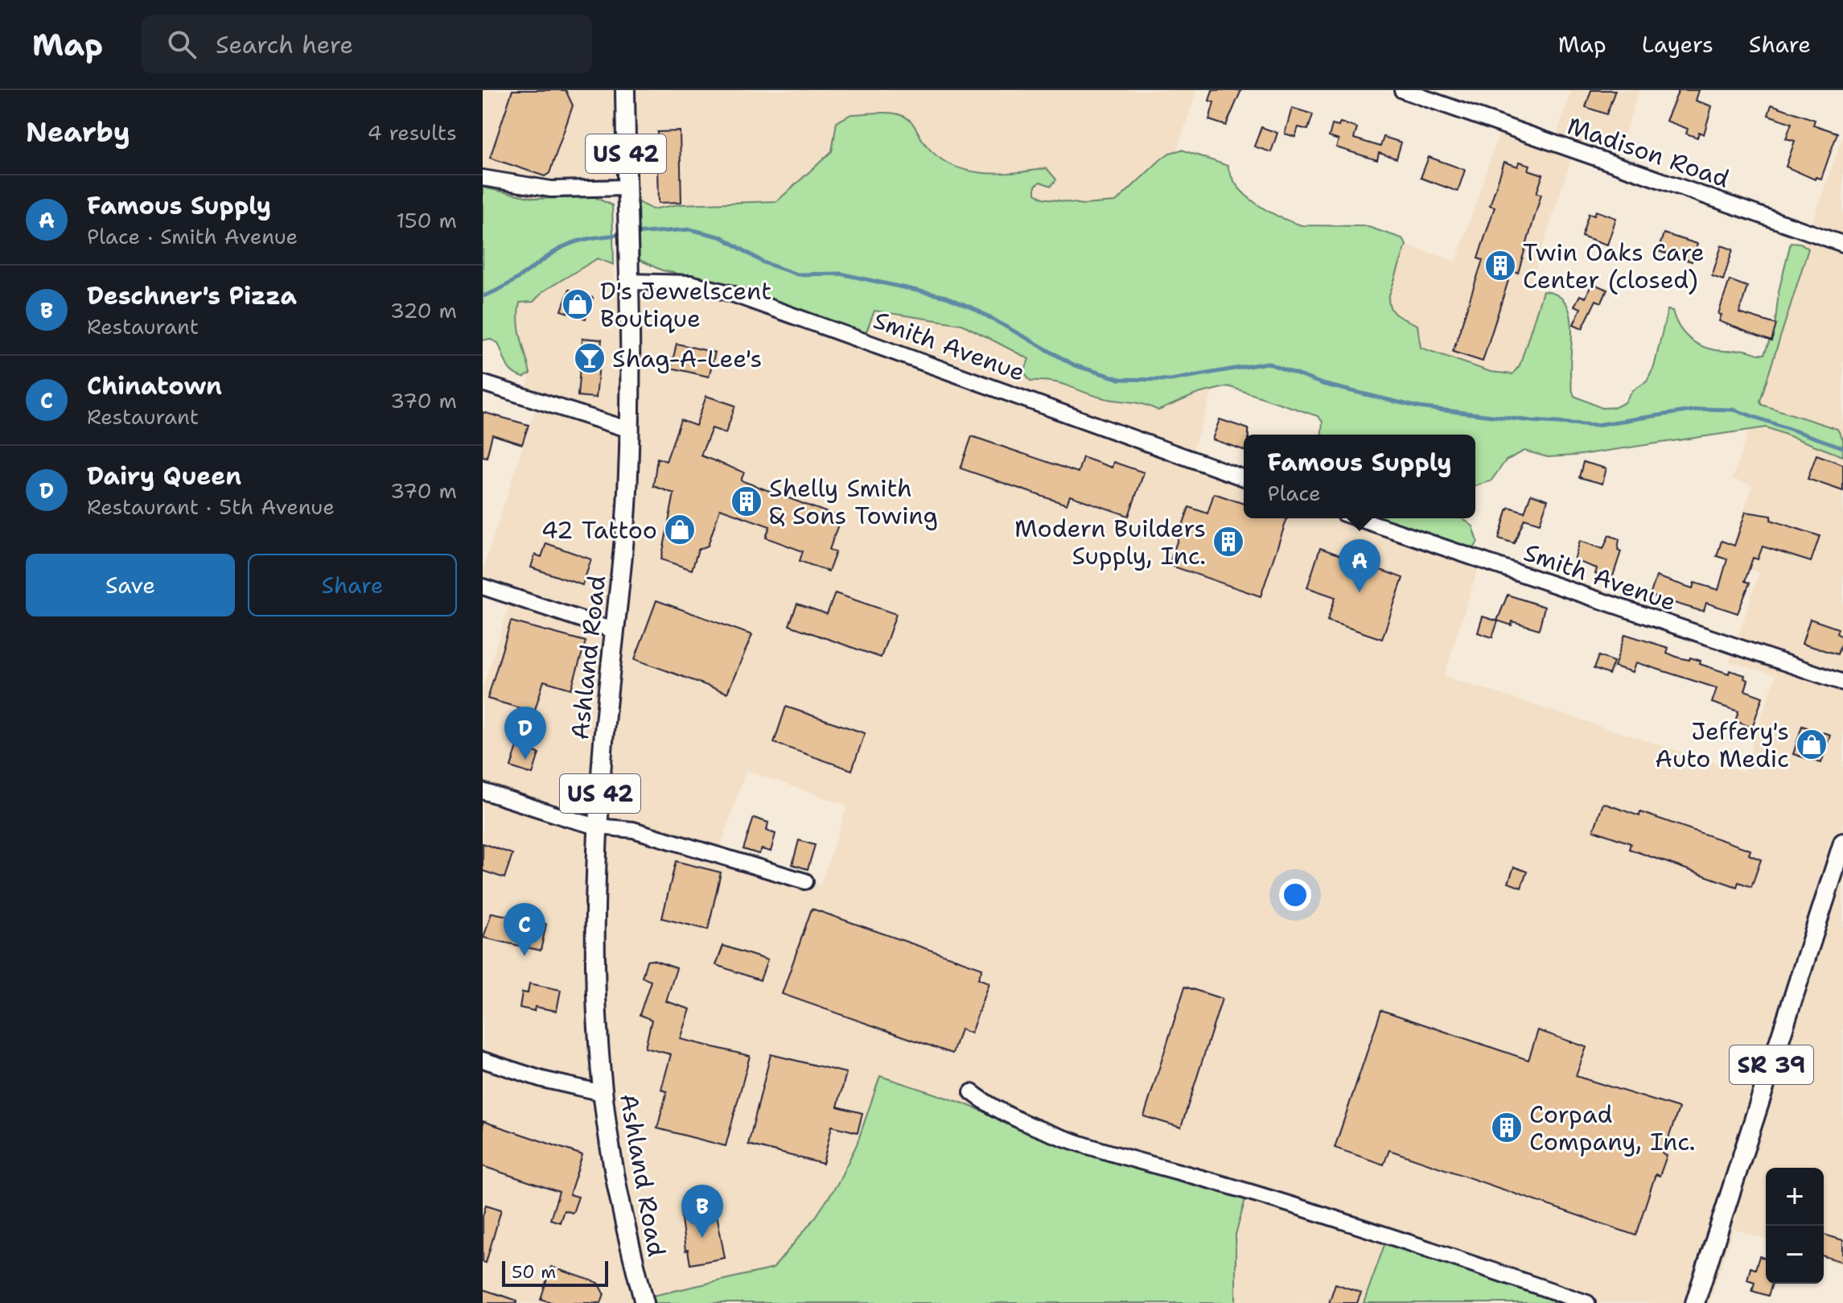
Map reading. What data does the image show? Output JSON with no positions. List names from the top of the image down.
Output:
{
  "streets": {
    "main road": ["US 42", "Ashland Road", "SR 39"],
    "street": ["Madison Road", "Smith Avenue"]
  },
  "crossings": [
    ["Smith Avenue", "Ashland Road"]
  ],
  "places": {
    "building": [
      "Twin Oaks Care Center (closed)",
      "Shelly Smith & Sons Towing",
      "Modern Builders Supply, Inc.",
      "Corpad Company, Inc."
    ],
    "shop": ["D's Jewelscent Boutique", "42 Tattoo", "Jeffery's Auto Medic"],
    "bar": ["Shag-A-Lee's"]
  },
  "scale_bar": "50 m",
  "page": {
    "header": "Map",
    "search": "Search here",
    "nav": ["Map", "Layers", "Share"],
    "heading": ["Nearby", "4 results"],
    "list": [
      {
        "mark": "A",
        "name": "Famous Supply",
        "note": "Place · Smith Avenue",
        "value": "150 m"
      },
      {
        "mark": "B",
        "name": "Deschner's Pizza",
        "note": "Restaurant",
        "value": "320 m"
      },
      {
        "mark": "C",
        "name": "Chinatown",
        "note": "Restaurant",
        "value": "370 m"
      },
      {
        "mark": "D",
        "name": "Dairy Queen",
        "note": "Restaurant · 5th Avenue",
        "value": "370 m"
      }
    ],
    "popup": ["Famous Supply", "Place"],
    "buttons": ["Save", "Share"],
    "pins": [
      "A",
      "D",
      "C",
      "B"
    ],
    "map_buttons": ["+", "−"],
    "scale": "50 m"
  }
}
